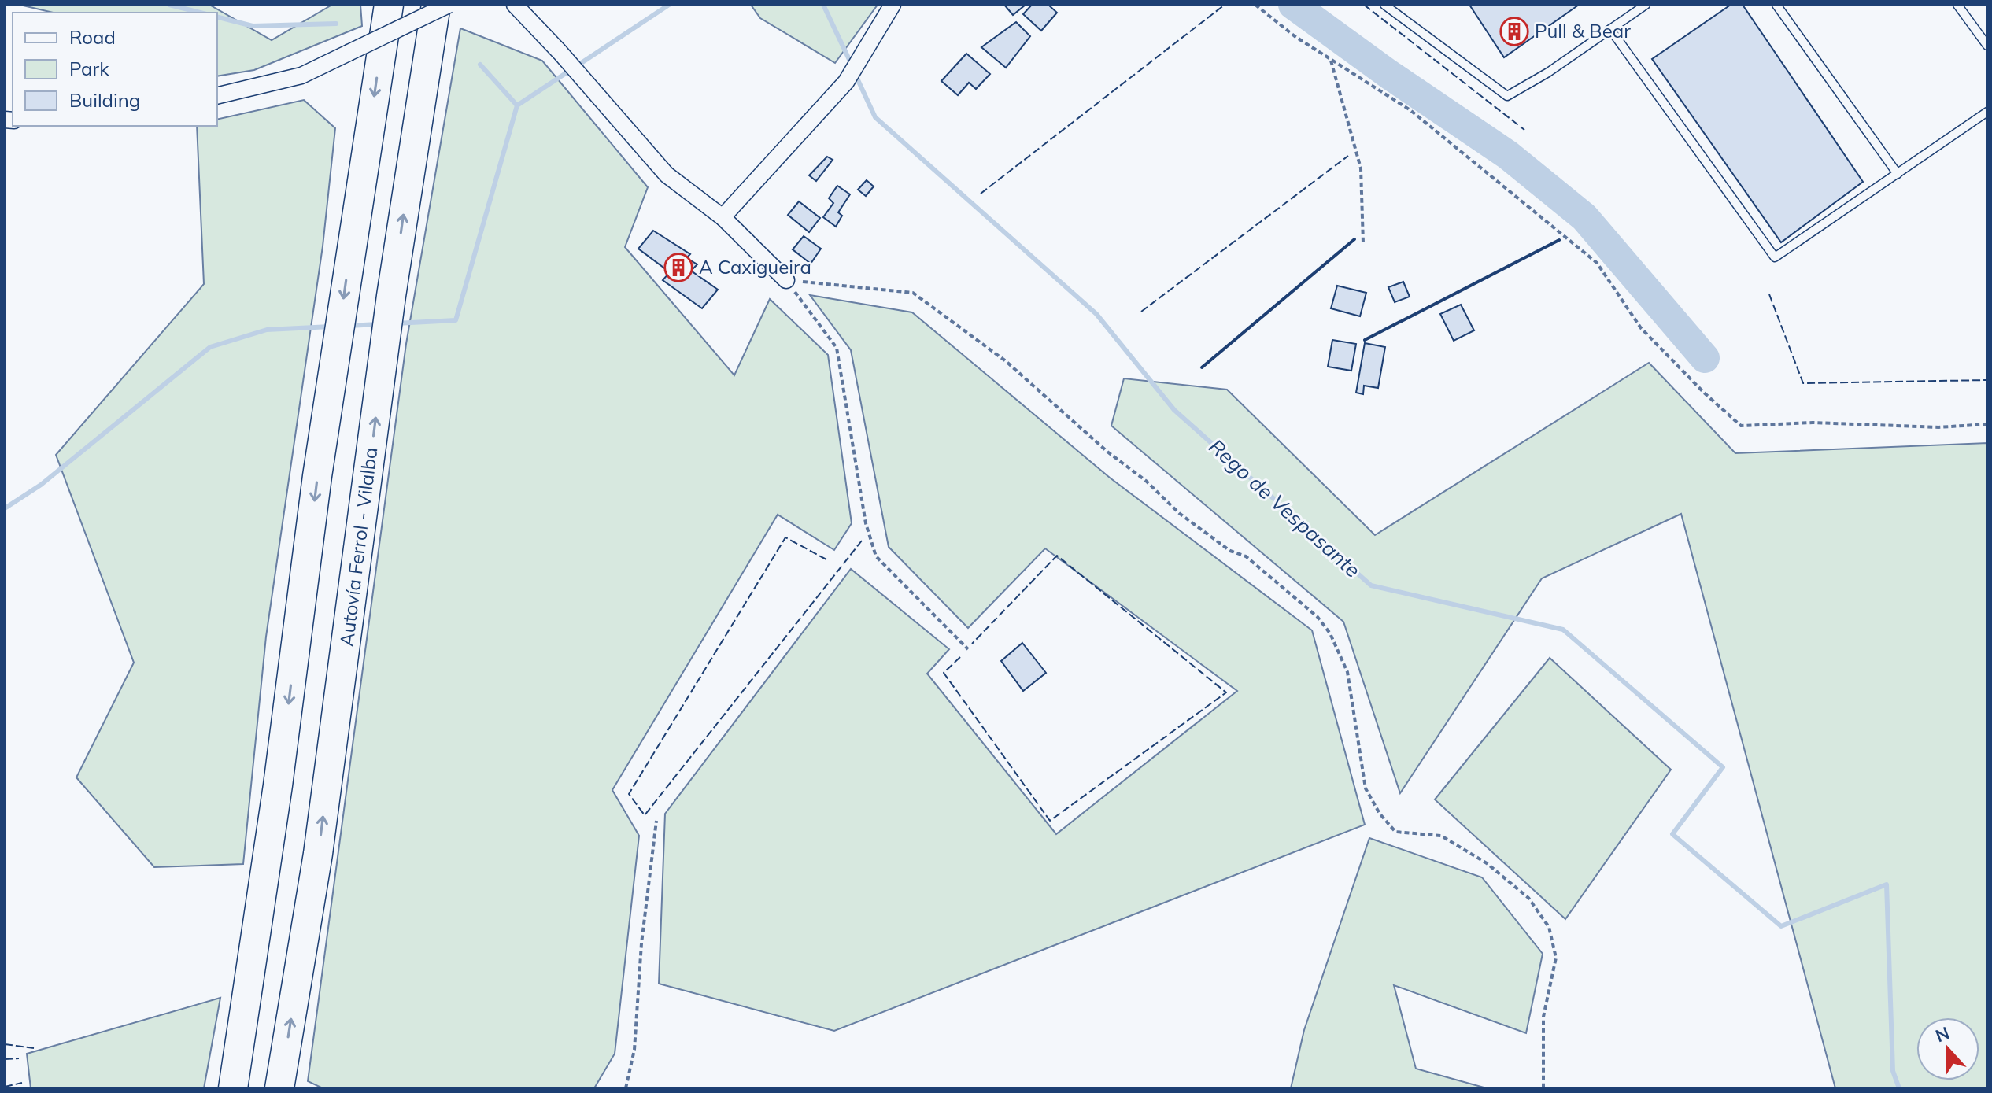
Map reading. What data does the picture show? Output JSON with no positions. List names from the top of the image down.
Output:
{
  "streets": {
    "highway": ["Autovía Ferrol - Vilalba"]
  },
  "water": ["Rego de Vespasante"],
  "places": {
    "building": ["Pull & Bear", "A Caxigueira"]
  },
  "legend": ["Road", "Park", "Building"],
  "north": "top"
}
